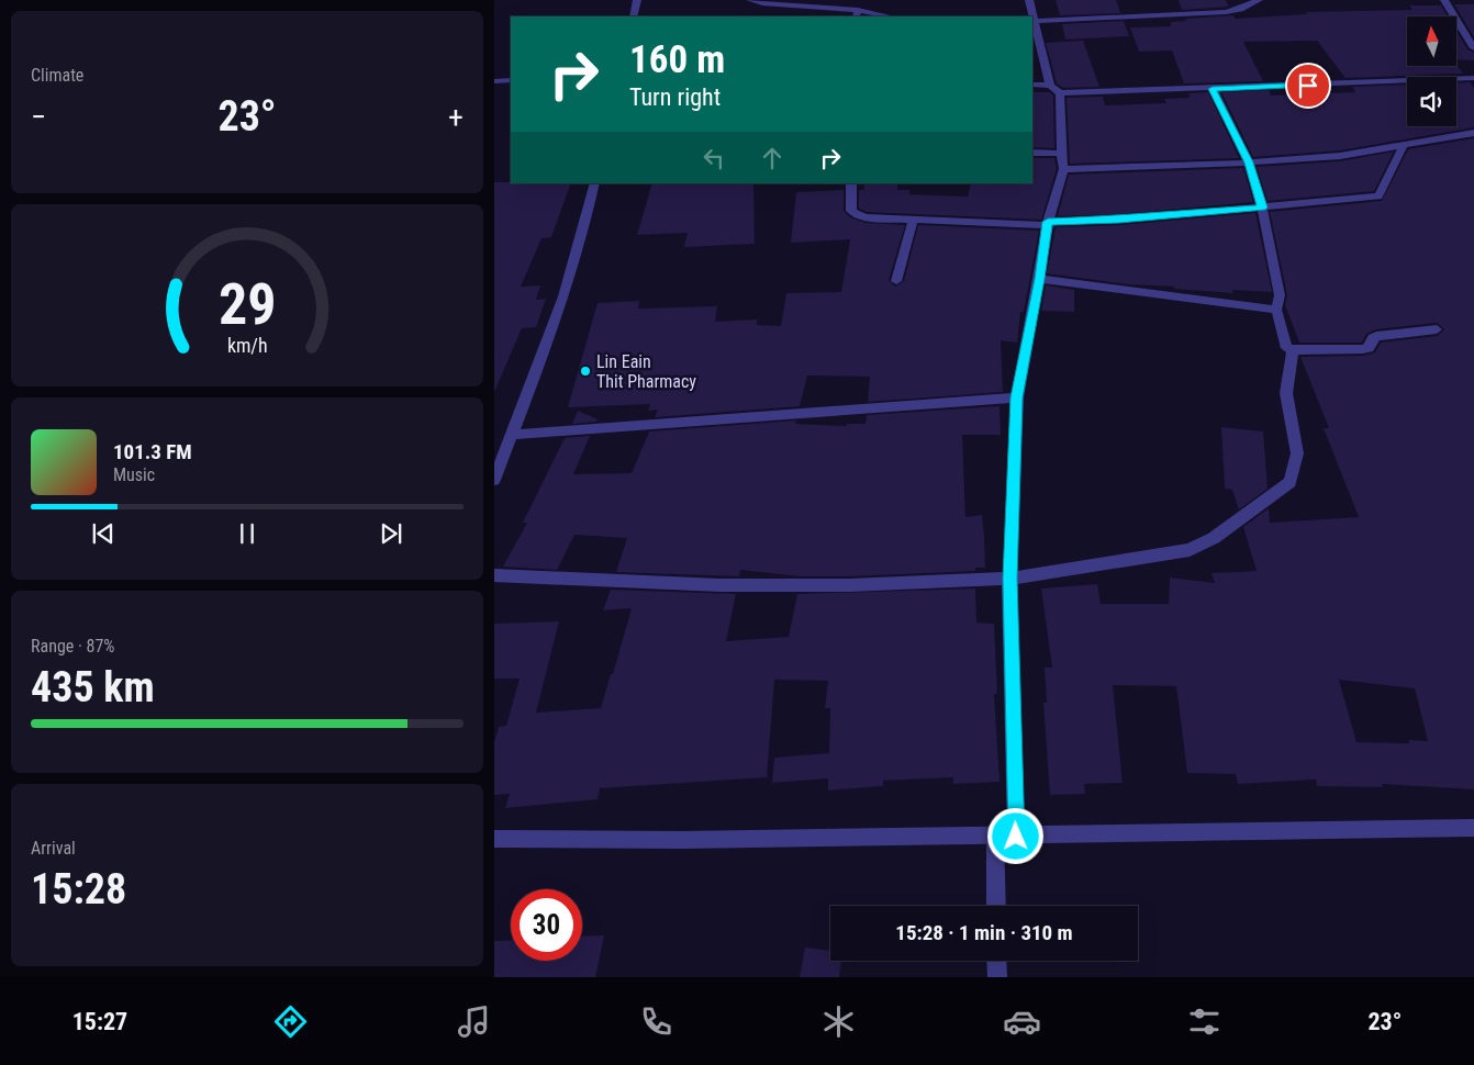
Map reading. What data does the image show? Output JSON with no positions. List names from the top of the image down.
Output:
{
  "places": ["Lin Eain Thit Pharmacy"],
  "north": "top",
  "page": {
    "tile": [
      "Climate",
      ["Range · 87%", "435 km"],
      ["Arrival", "15:28"]
    ],
    "turn": ["160 m", "Turn right"],
    "heat": ["−", "23°", "+"],
    "song": ["101.3 FM", "Music"],
    "limit": "30",
    "trip": "15:28 · 1 min · 310 m",
    "tabs": ["15:27", "23°"],
    "gauge": ["29", "km/h"]
  }
}
